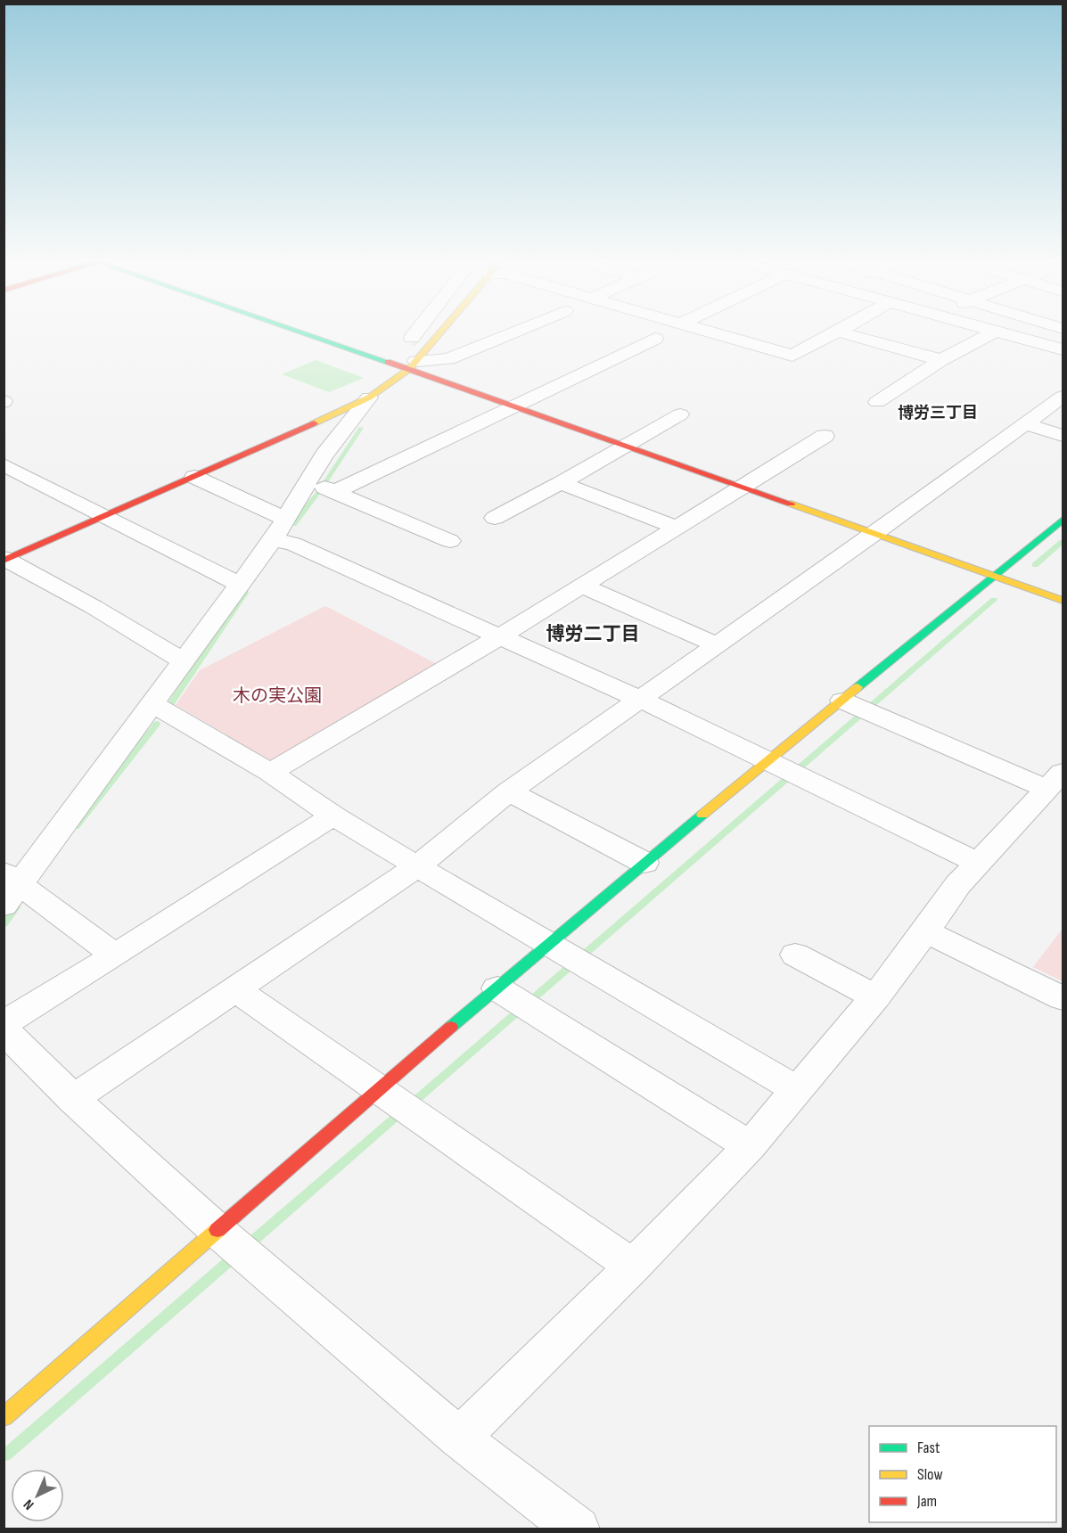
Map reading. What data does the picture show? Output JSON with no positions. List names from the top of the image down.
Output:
{
  "districts": ["博労三丁目", "博労二丁目"],
  "parks": ["木の実公園"],
  "legend": ["Fast", "Slow", "Jam"],
  "north": "bottom left"
}
